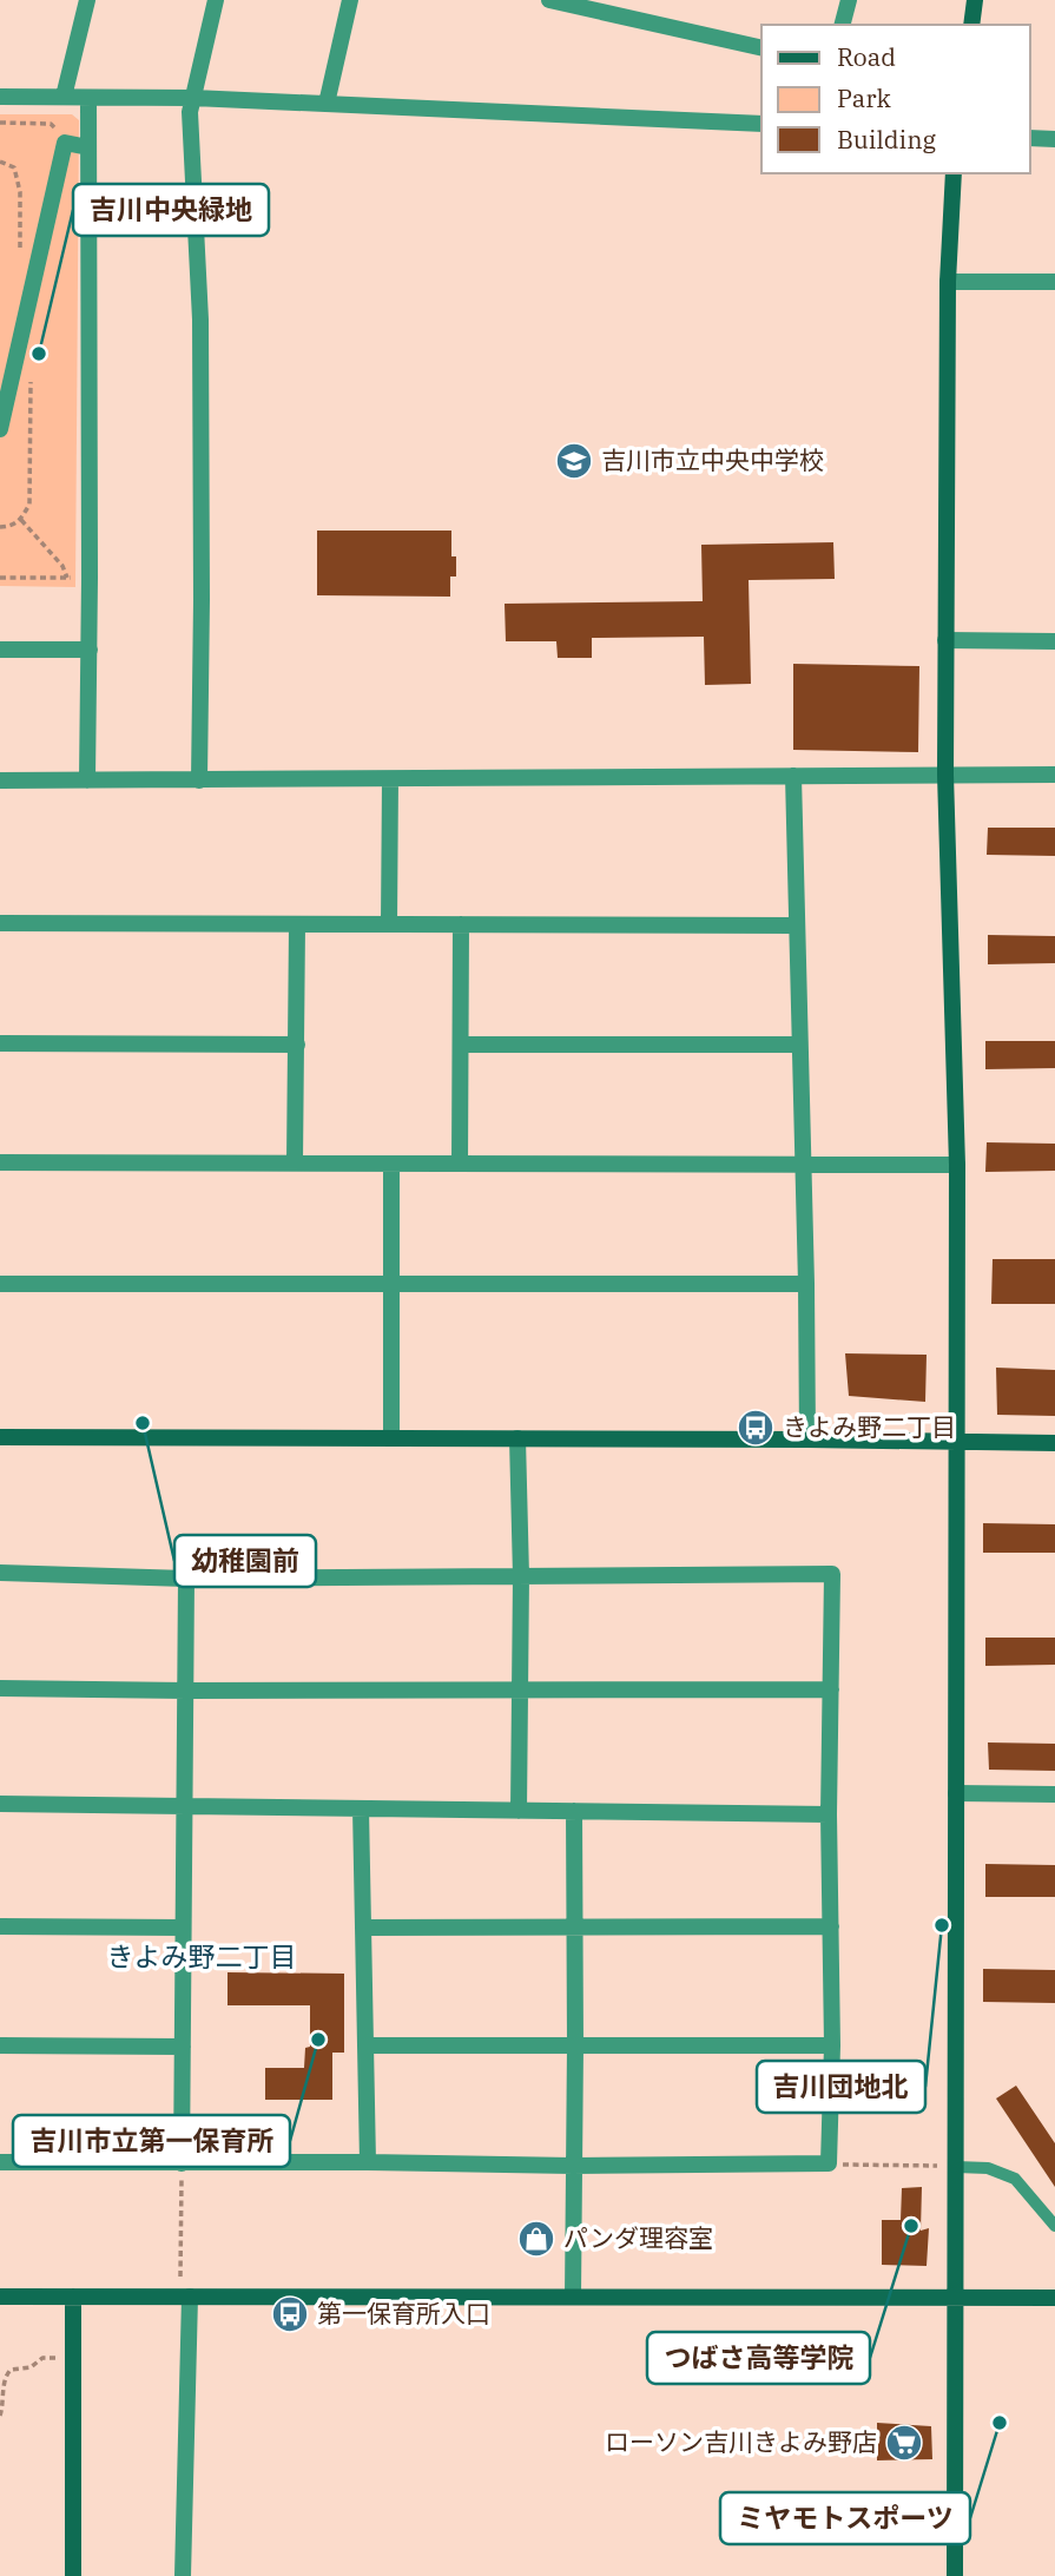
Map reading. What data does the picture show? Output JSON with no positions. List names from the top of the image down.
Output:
{
  "districts": ["きよみ野二丁目"],
  "places": {
    "other": [
      "吉川中央緑地",
      "幼稚園前",
      "吉川団地北",
      "吉川市立第一保育所",
      "つばさ高等学院",
      "ミヤモトスポーツ"
    ],
    "school or university": ["吉川市立中央中学校"],
    "bus stop": ["きよみ野二丁目", "第一保育所入口"],
    "shop": ["パンダ理容室"],
    "supermarket": ["ローソン吉川きよみ野店"]
  },
  "legend": ["Road", "Park", "Building"]
}
